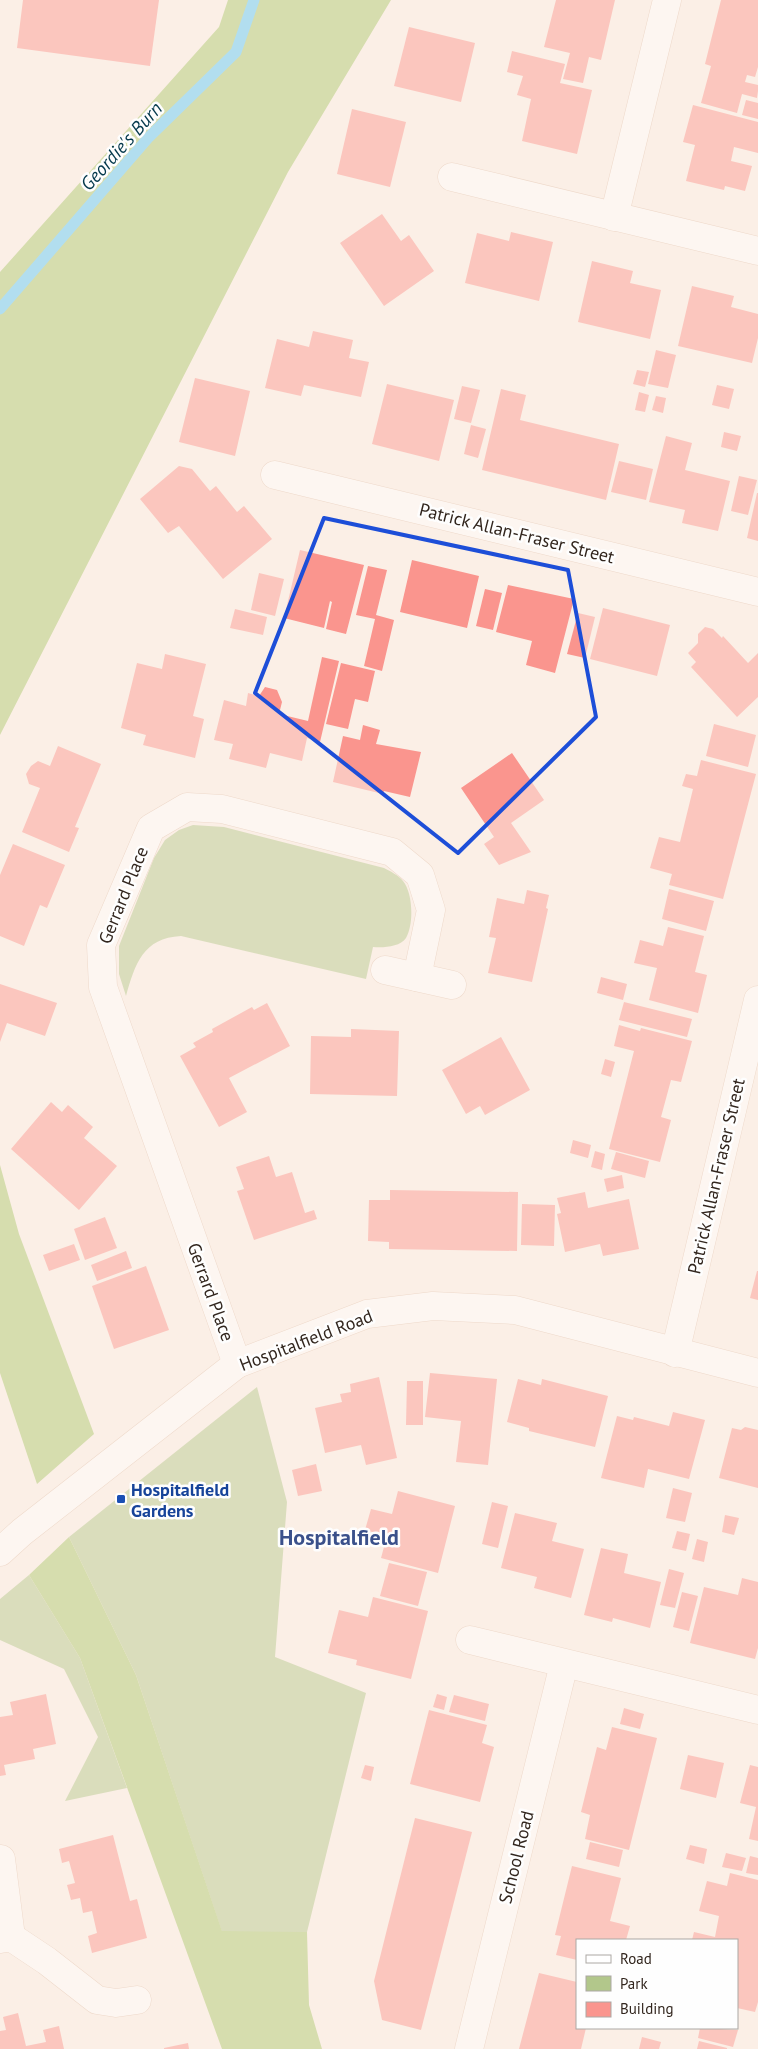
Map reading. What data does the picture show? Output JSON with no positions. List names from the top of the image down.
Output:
{
  "streets": {
    "street": [
      "Patrick Allan-Fraser Street",
      "Gerrard Place",
      "Hospitalfield Road",
      "School Road"
    ]
  },
  "crossings": [
    ["Patrick Allan-Fraser Street", "Hospitalfield Road"],
    ["Gerrard Place", "Hospitalfield Road"]
  ],
  "districts": ["Hospitalfield"],
  "water": ["Geordie's Burn"],
  "places": {
    "transit": ["Hospitalfield Gardens"]
  },
  "legend": ["Road", "Park", "Building"]
}
